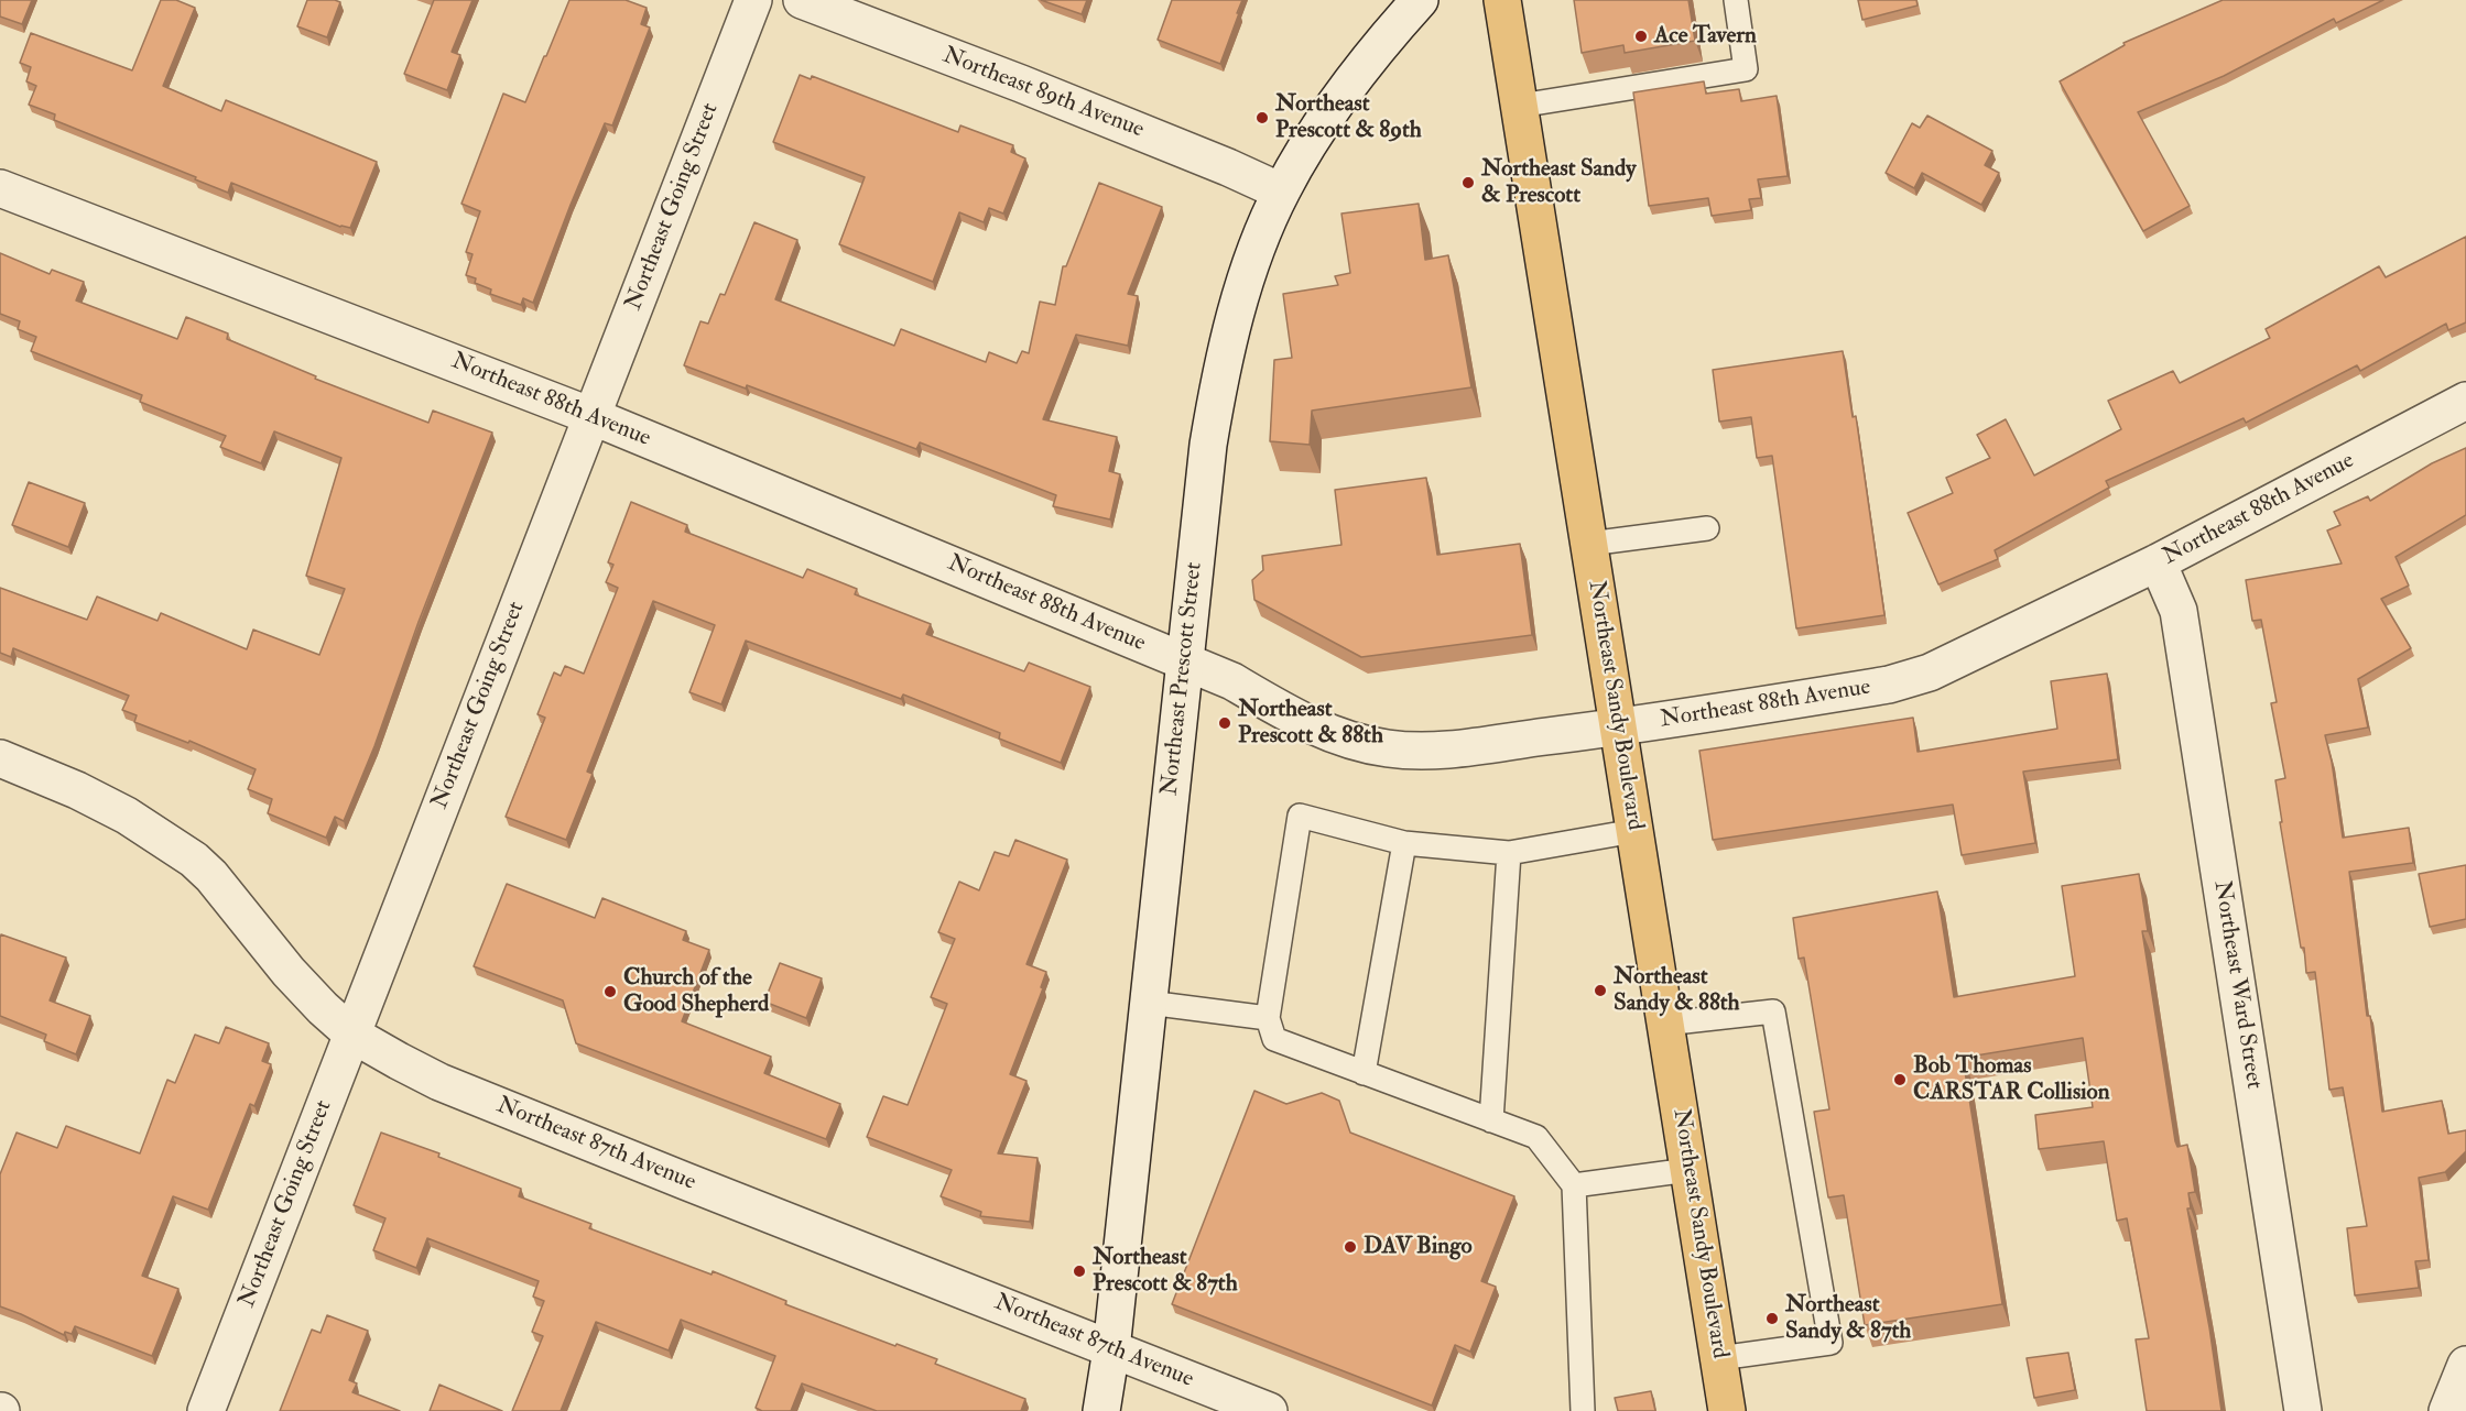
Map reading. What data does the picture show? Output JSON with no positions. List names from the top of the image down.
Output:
{
  "streets": {
    "main road": ["Northeast Sandy Boulevard"],
    "street": [
      "Northeast 89th Avenue",
      "Northeast Going Street",
      "Northeast 88th Avenue",
      "Northeast Prescott Street",
      "Northeast Ward Street",
      "Northeast 87th Avenue"
    ]
  },
  "crossings": [
    ["Northeast 89th Avenue", "Northeast Prescott Street"],
    ["Northeast Going Street", "Northeast 88th Avenue"],
    ["Northeast Going Street", "Northeast 87th Avenue"],
    ["Northeast 88th Avenue", "Northeast Prescott Street"],
    ["Northeast 88th Avenue", "Northeast Sandy Boulevard"],
    ["Northeast 88th Avenue", "Northeast Ward Street"],
    ["Northeast Prescott Street", "Northeast 87th Avenue"]
  ],
  "places": [
    "Ace Tavern",
    "Northeast Prescott & 89th",
    "Northeast Sandy & Prescott",
    "Northeast Prescott & 88th",
    "Northeast Sandy & 88th",
    "Church of the Good Shepherd",
    "Bob Thomas CARSTAR Collision",
    "DAV Bingo",
    "Northeast Prescott & 87th",
    "Northeast Sandy & 87th"
  ]
}
